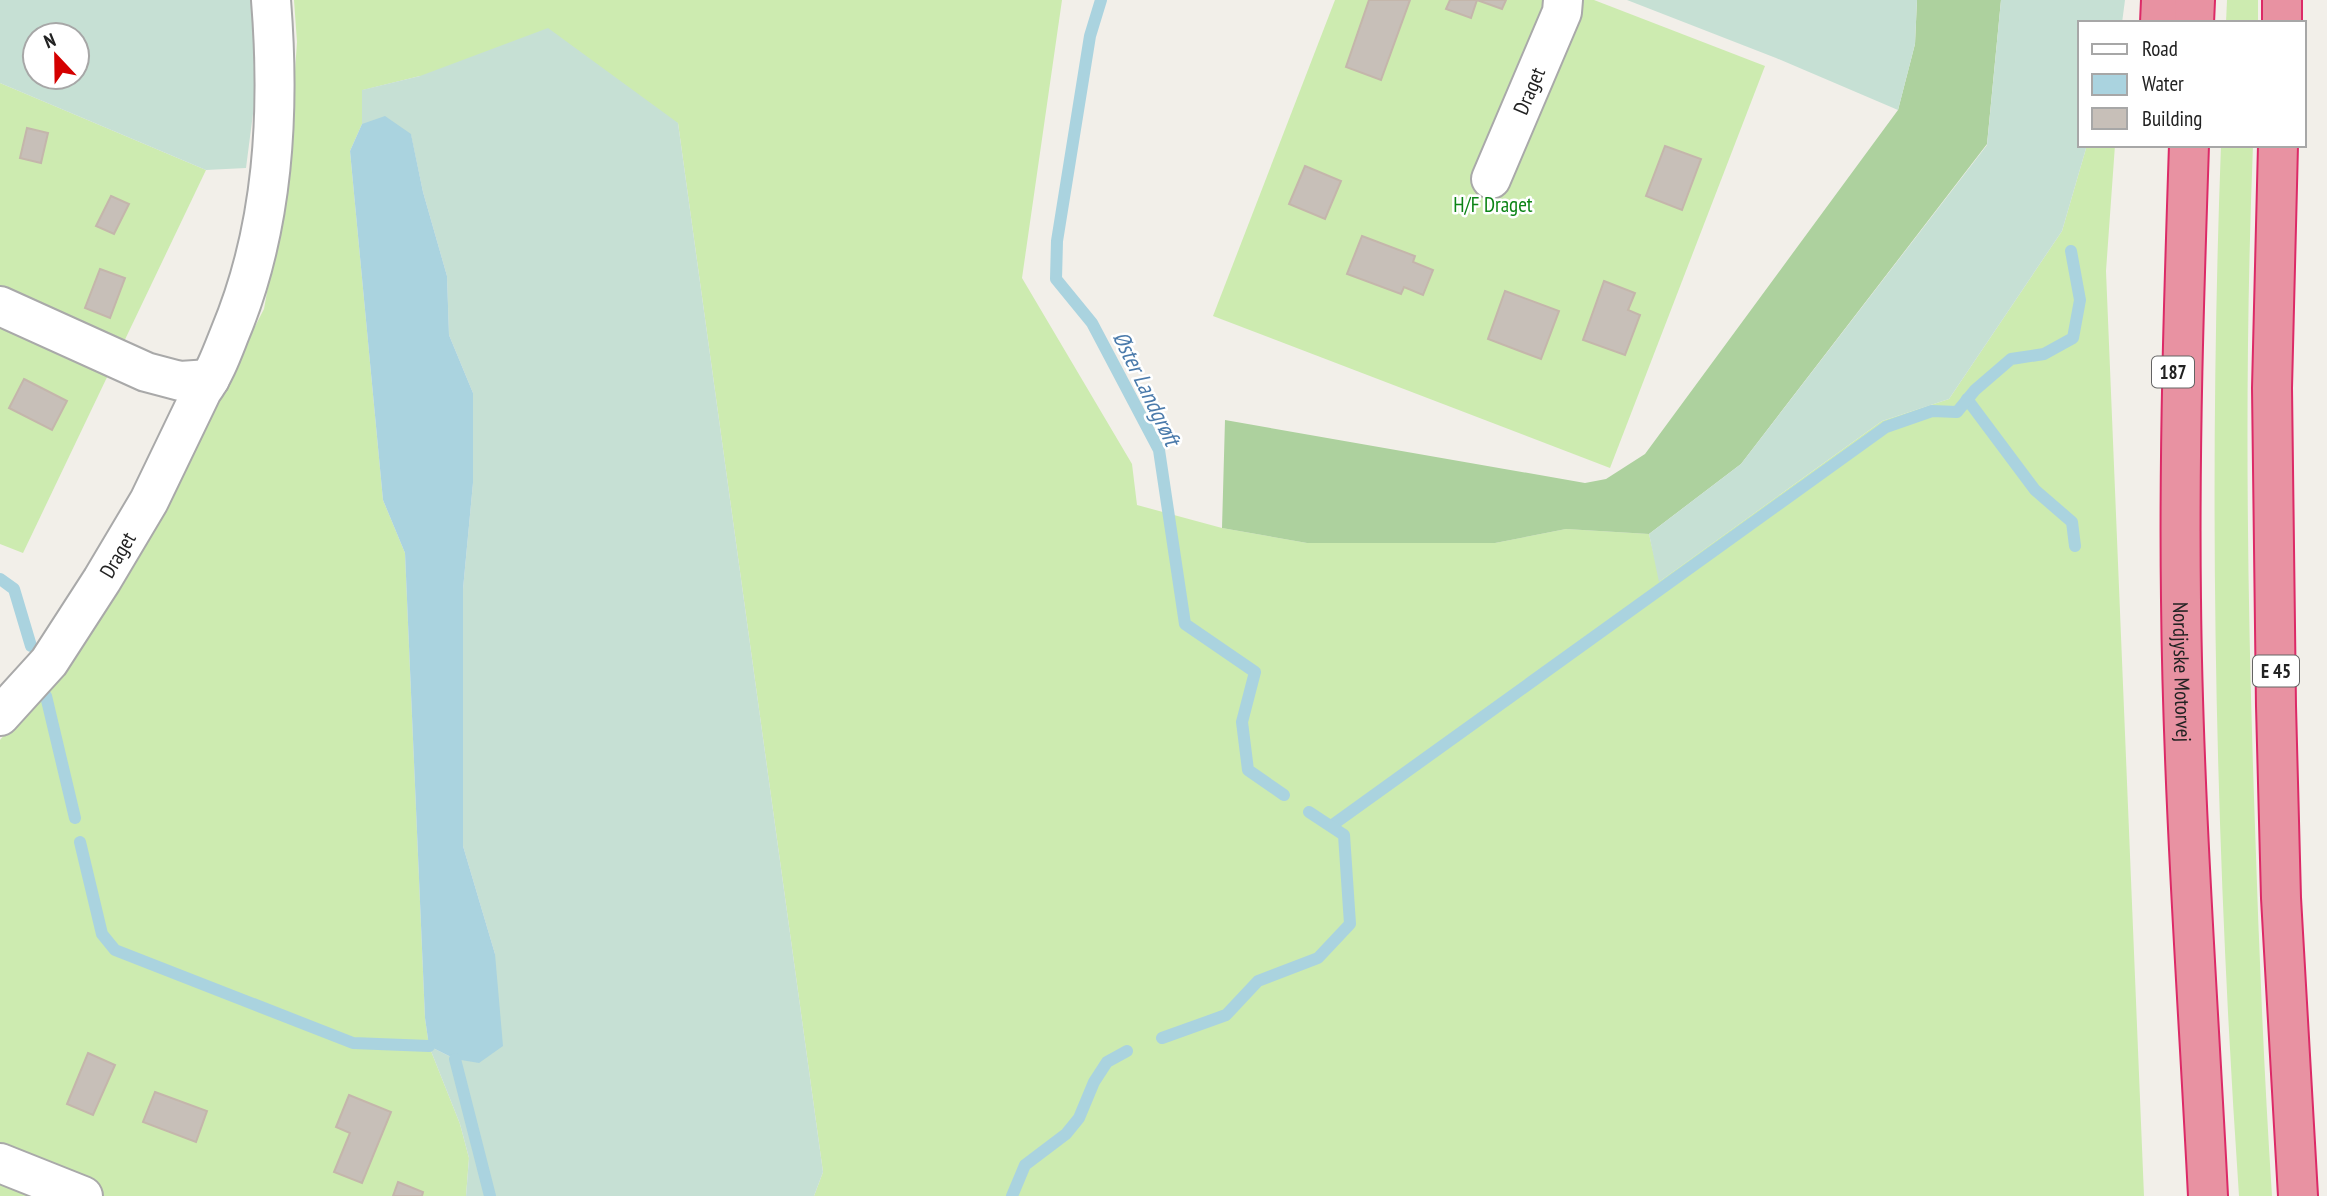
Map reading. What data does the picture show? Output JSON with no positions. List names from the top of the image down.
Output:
{
  "streets": {
    "highway": ["187", "Nordjyske Motorvej", "E 45"],
    "street": ["Draget"]
  },
  "crossings": [
    ["187", "Nordjyske Motorvej"]
  ],
  "water": ["Øster Landgrøft"],
  "parks": ["H/F Draget"],
  "legend": ["Road", "Water", "Building"],
  "north": "top"
}
